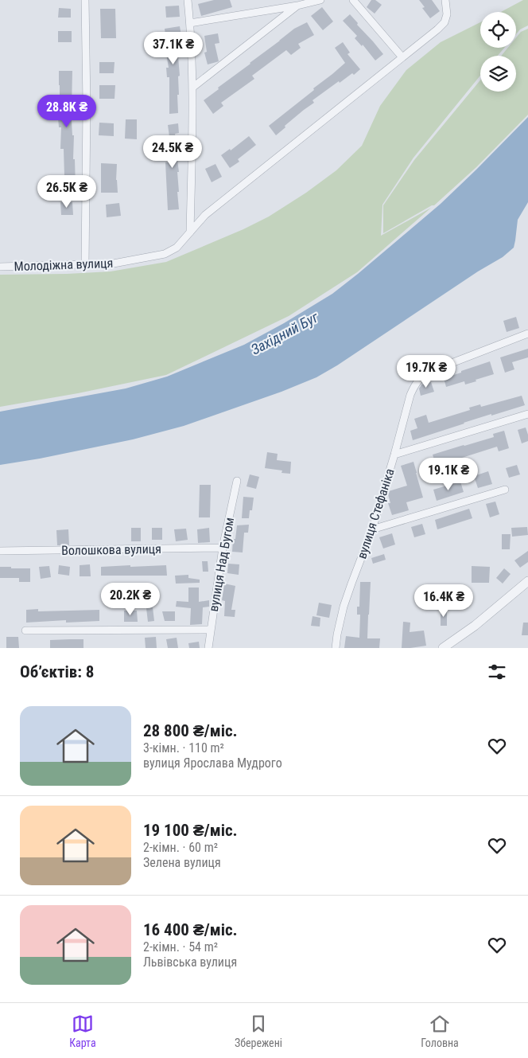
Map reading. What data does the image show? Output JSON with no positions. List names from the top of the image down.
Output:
{
  "streets": {
    "street": [
      "Молодіжна вулиця",
      "вулиця Стефаніка",
      "Волошкова вулиця",
      "вулиця Над Бугом"
    ]
  },
  "crossings": [
    ["Волошкова вулиця", "вулиця Над Бугом"]
  ],
  "water": ["Західний Буг"],
  "page": {
    "price": [
      "37.1K ₴",
      "28.8K ₴",
      "24.5K ₴",
      "26.5K ₴",
      "19.7K ₴",
      "19.1K ₴",
      "20.2K ₴",
      "16.4K ₴"
    ],
    "heading": "Об’єктів: 8",
    "list": [
      {
        "name": "28 800 ₴/міс.",
        "note": "3-кімн. · 110 m² · вулиця Ярослава Мудрого"
      },
      {
        "name": "19 100 ₴/міс.",
        "note": "2-кімн. · 60 m² · Зелена вулиця"
      },
      {
        "name": "16 400 ₴/міс.",
        "note": "2-кімн. · 54 m² · Львівська вулиця"
      }
    ],
    "tabs": ["Карта", "Збережені", "Головна"]
  }
}
